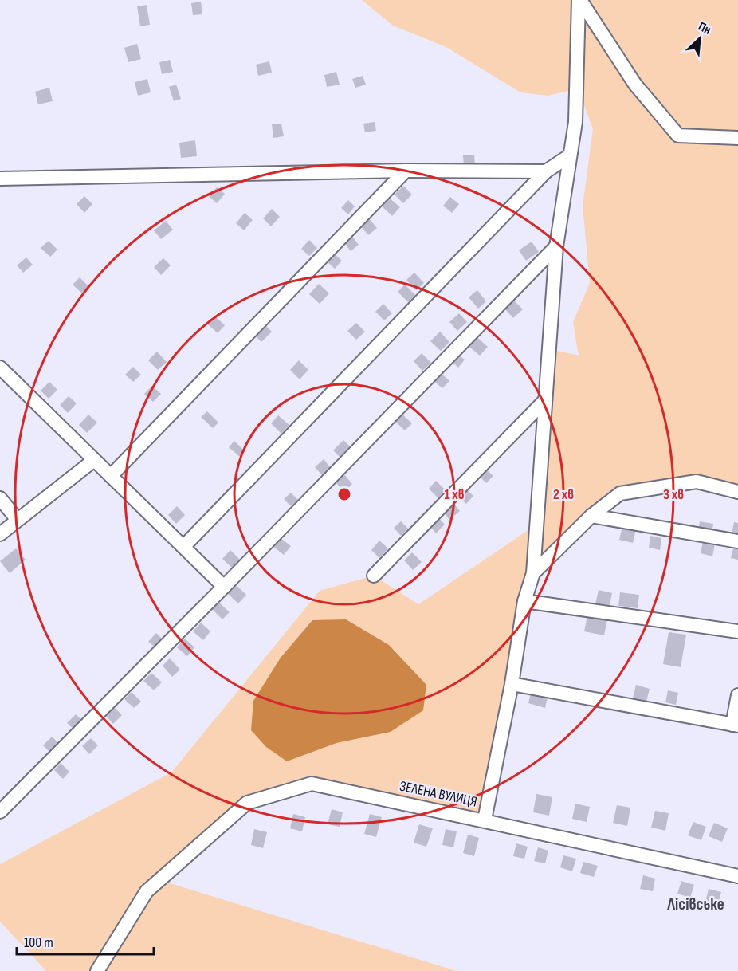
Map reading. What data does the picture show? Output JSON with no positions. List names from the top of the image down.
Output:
{
  "streets": {
    "street": ["ЗЕЛЕНА ВУЛИЦЯ"]
  },
  "districts": ["Лісівське"],
  "scale_bar": "100 m",
  "north": "top right",
  "rings": ["1 хв", "2 хв", "3 хв"]
}
